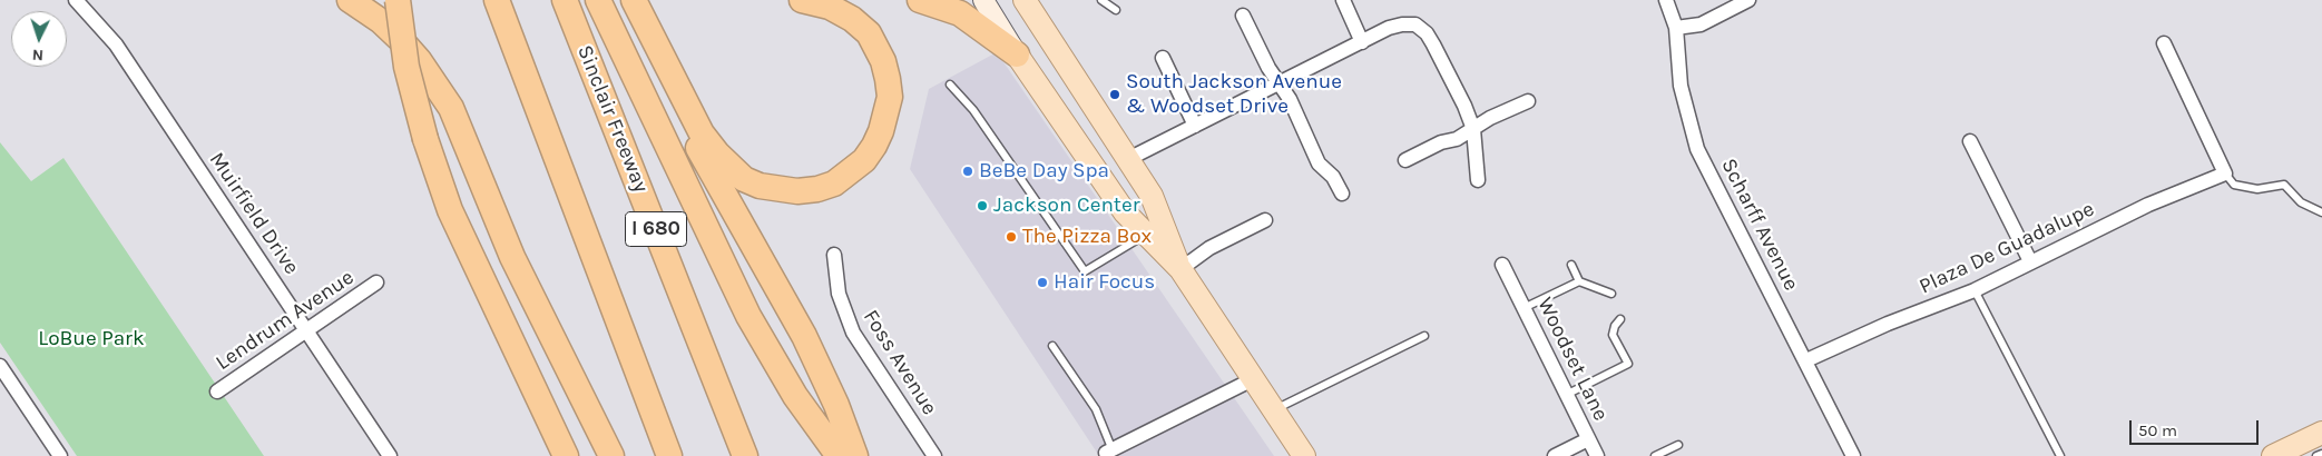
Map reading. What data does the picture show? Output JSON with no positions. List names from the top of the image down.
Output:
{
  "streets": {
    "highway": ["Sinclair Freeway", "I 680"],
    "street": [
      "Muirfield Drive",
      "Scharff Avenue",
      "Plaza De Guadalupe",
      "Lendrum Avenue",
      "Woodset Lane",
      "Foss Avenue"
    ]
  },
  "crossings": [
    ["Muirfield Drive", "Lendrum Avenue"],
    ["Scharff Avenue", "Plaza De Guadalupe"]
  ],
  "parks": ["LoBue Park"],
  "places": [
    "South Jackson Avenue & Woodset Drive",
    "BeBe Day Spa",
    "Jackson Center",
    "The Pizza Box",
    "Hair Focus"
  ],
  "scale_bar": "50 m",
  "north": "bottom"
}
